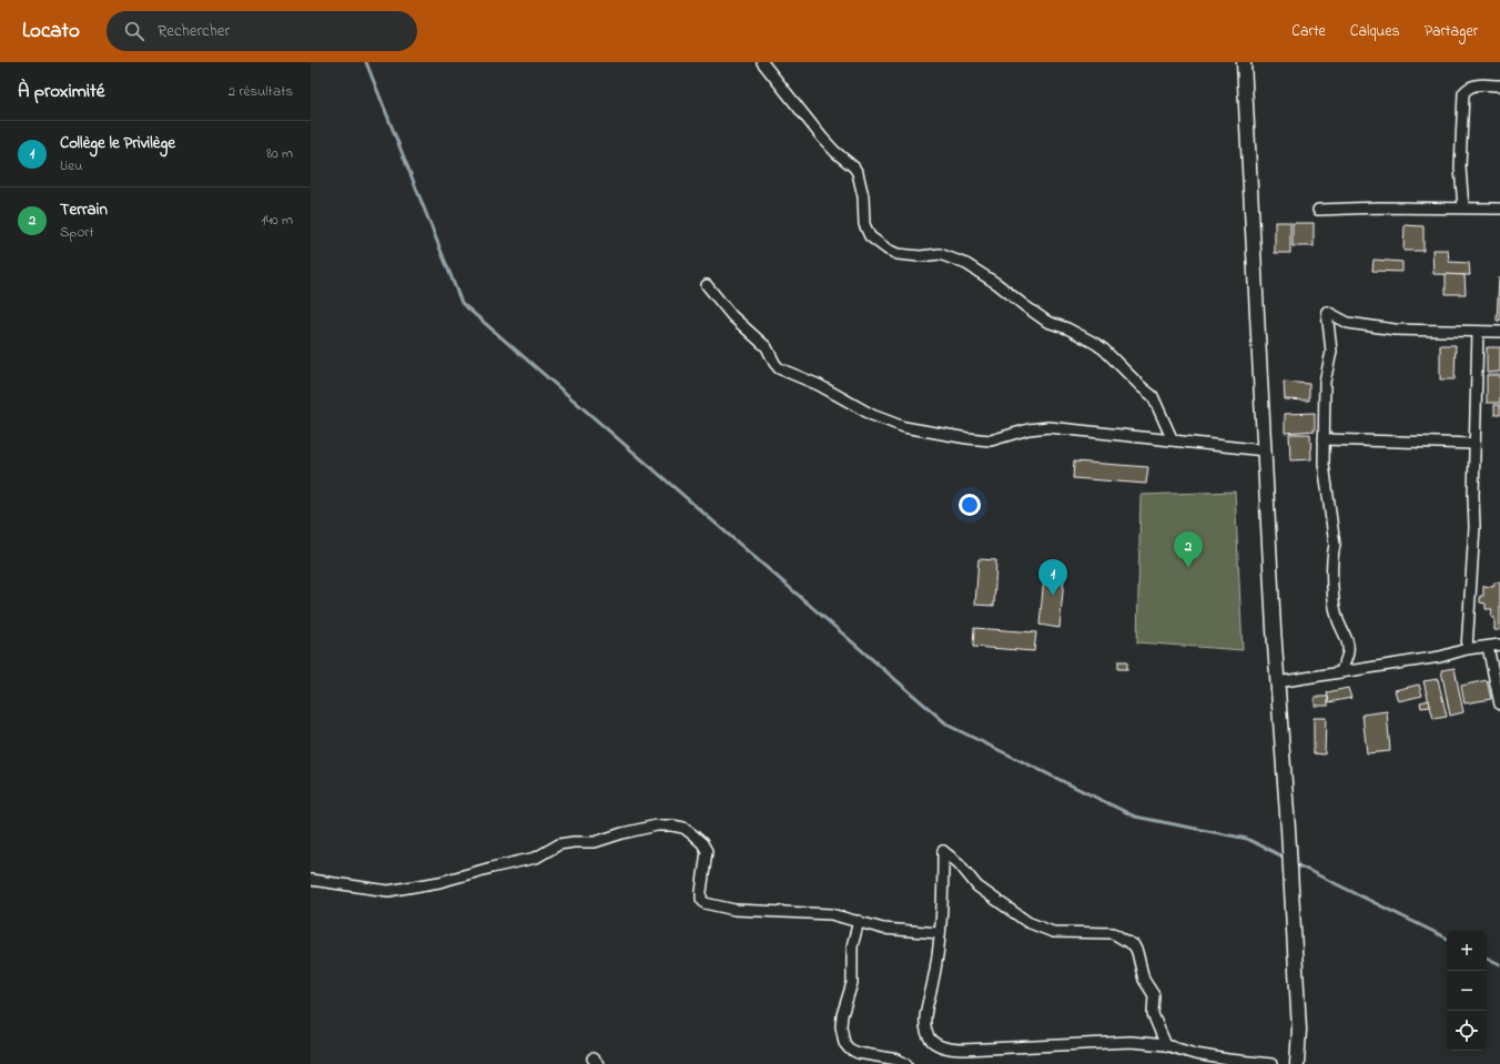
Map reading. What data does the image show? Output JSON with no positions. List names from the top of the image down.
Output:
{
  "page": {
    "header": "Locato",
    "search": "Rechercher",
    "nav": ["Carte", "Calques", "Partager"],
    "heading": ["À proximité", "2 résultats"],
    "list": [
      {
        "mark": "1",
        "name": "Collège le Privilège",
        "note": "Lieu",
        "value": "80 m"
      },
      {
        "mark": "2",
        "name": "Terrain",
        "note": "Sport",
        "value": "140 m"
      }
    ],
    "pins": ["2", "1"],
    "map_buttons": ["+", "−"]
  }
}
